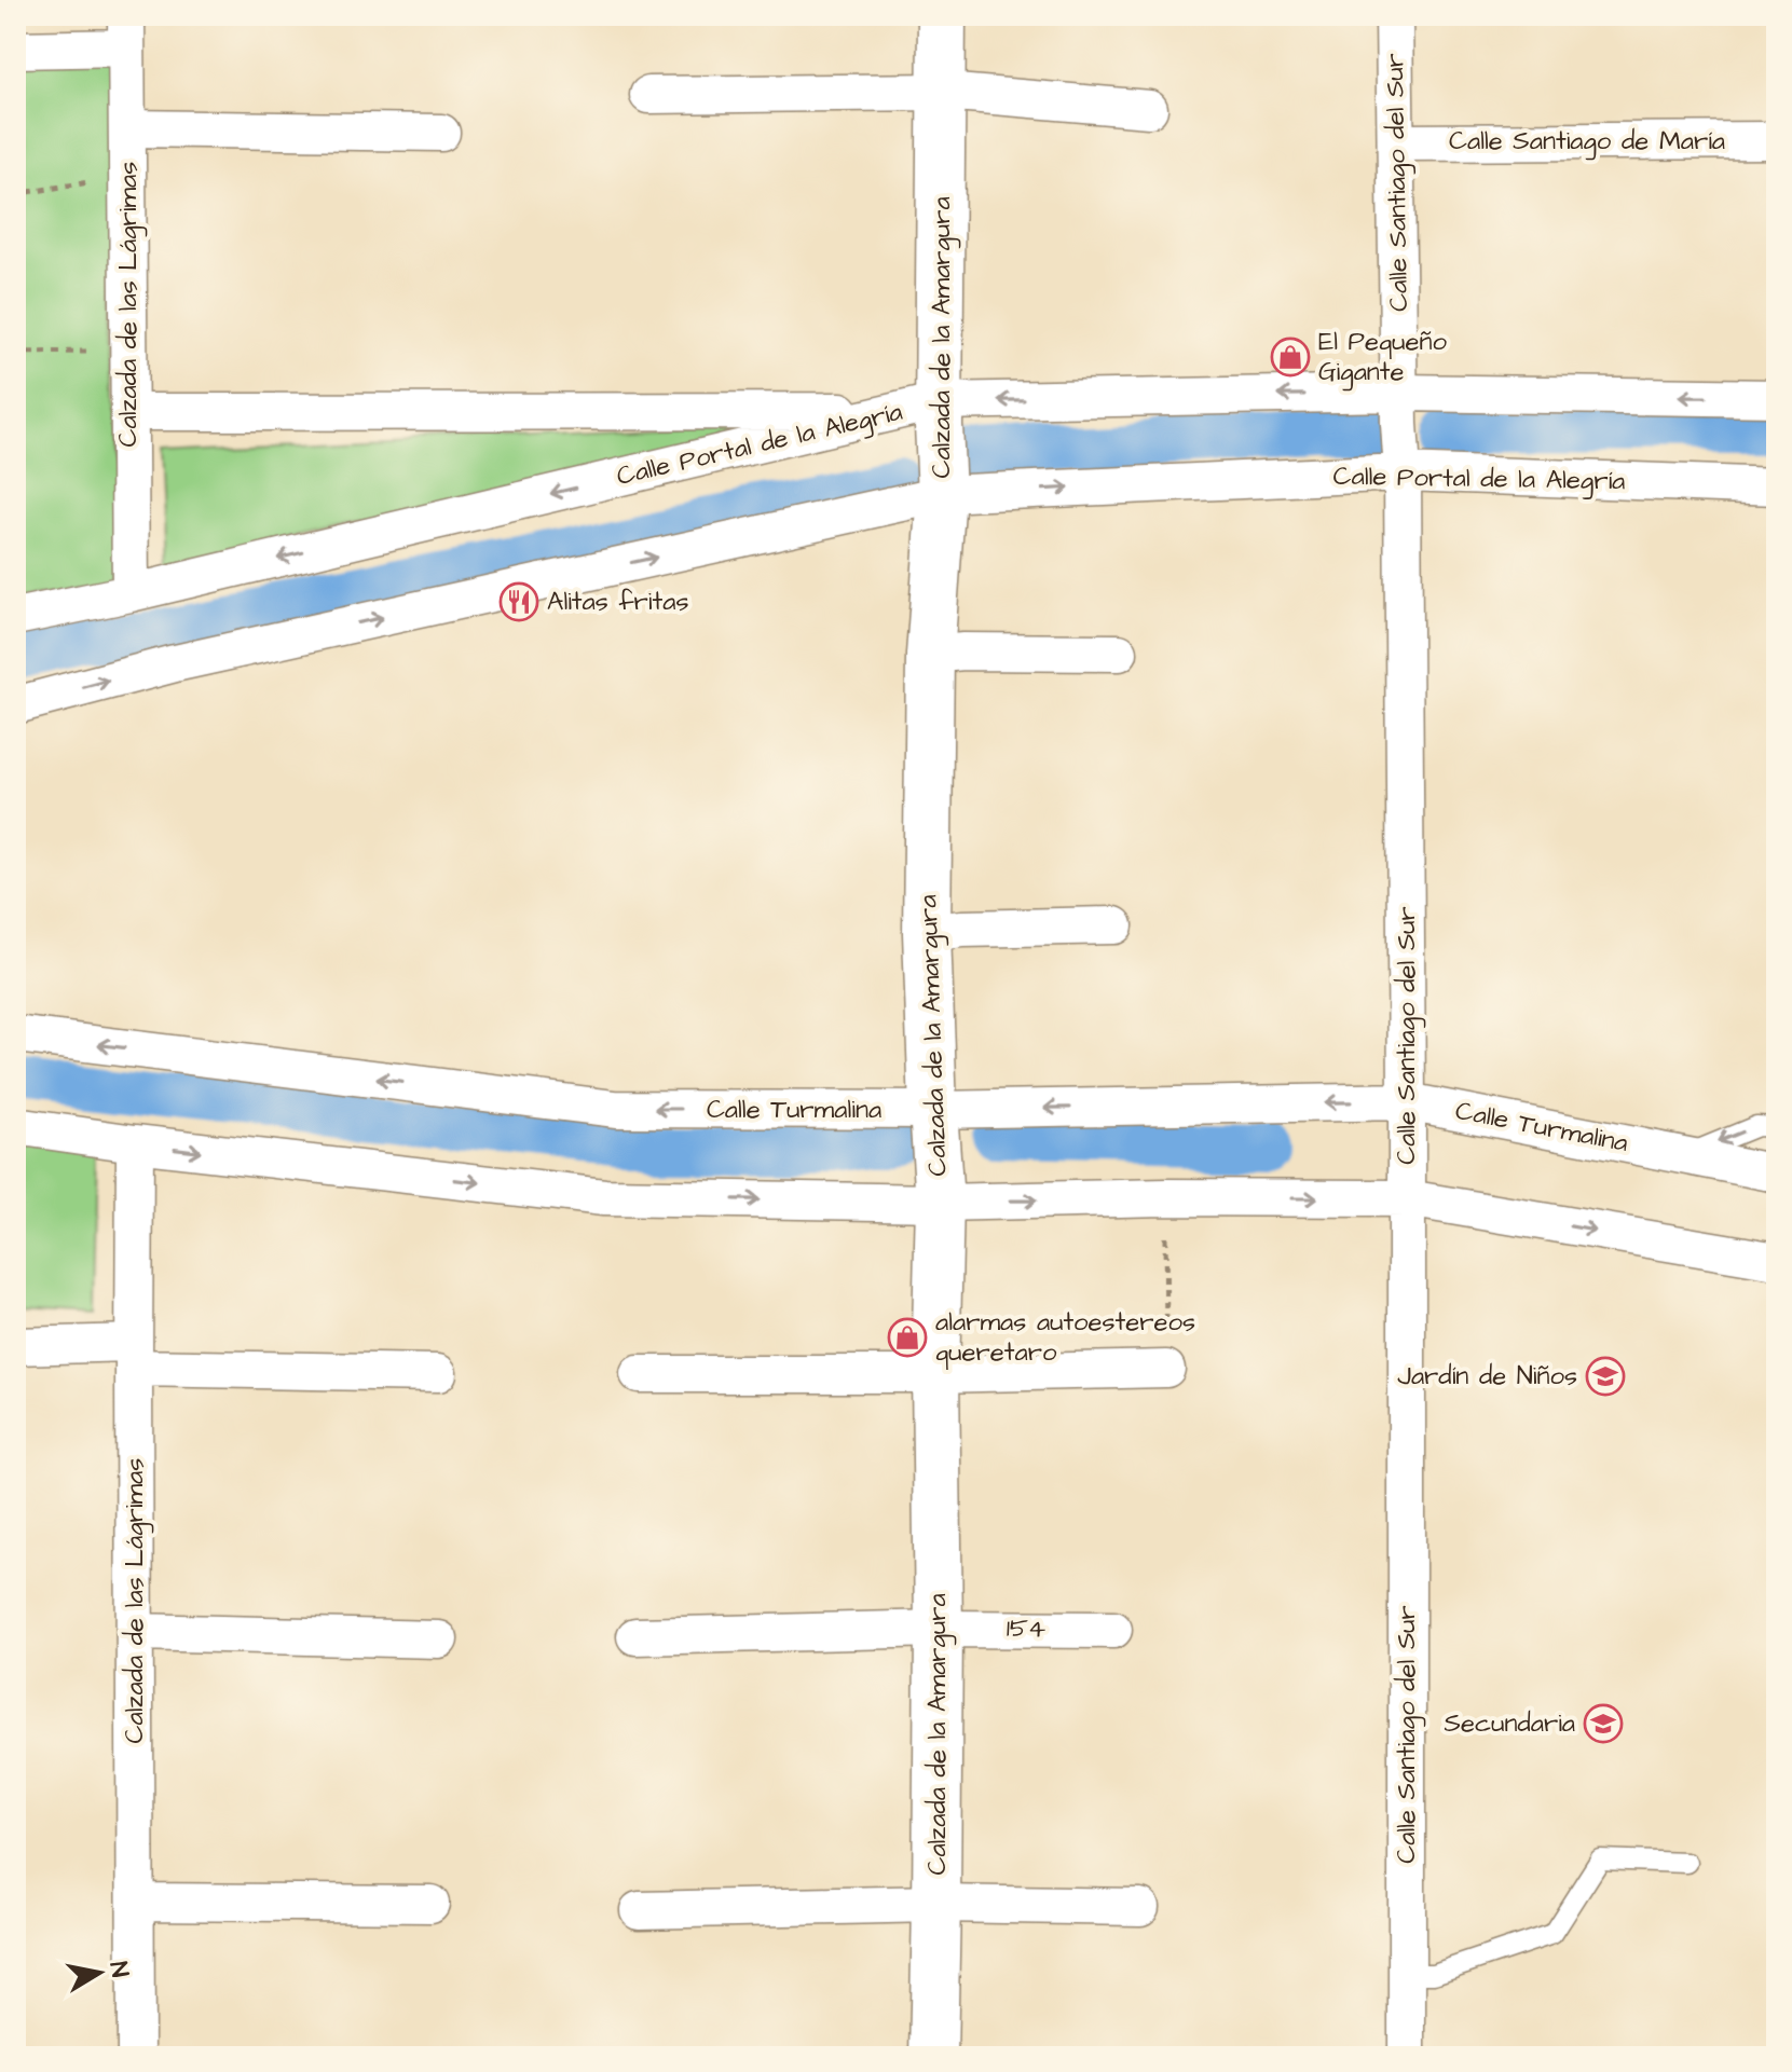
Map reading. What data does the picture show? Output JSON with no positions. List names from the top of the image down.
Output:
{
  "streets": {
    "street": [
      "Calle Santiago de María",
      "Calle Santiago del Sur",
      "Calzada de las Lágrimas",
      "Calzada de la Amargura",
      "Calle Portal de la Alegría",
      "Calle Turmalina",
      "154"
    ]
  },
  "crossings": [
    ["Calle Santiago de María", "Calle Santiago del Sur"],
    ["Calle Santiago del Sur", "Calle Portal de la Alegría"],
    ["Calle Santiago del Sur", "Calle Turmalina"],
    ["Calzada de las Lágrimas", "Calzada de la Amargura"],
    ["Calzada de las Lágrimas", "Calle Portal de la Alegría"],
    ["Calzada de la Amargura", "Calle Portal de la Alegría"],
    ["Calzada de la Amargura", "Calle Turmalina"],
    ["Calzada de la Amargura", "154"]
  ],
  "places": {
    "shop": ["El Pequeño Gigante", "alarmas autoestereos queretaro"],
    "restaurant": ["Alitas fritas"],
    "school or university": ["Jardín de Niños", "Secundaria"]
  },
  "north": "right"
}
